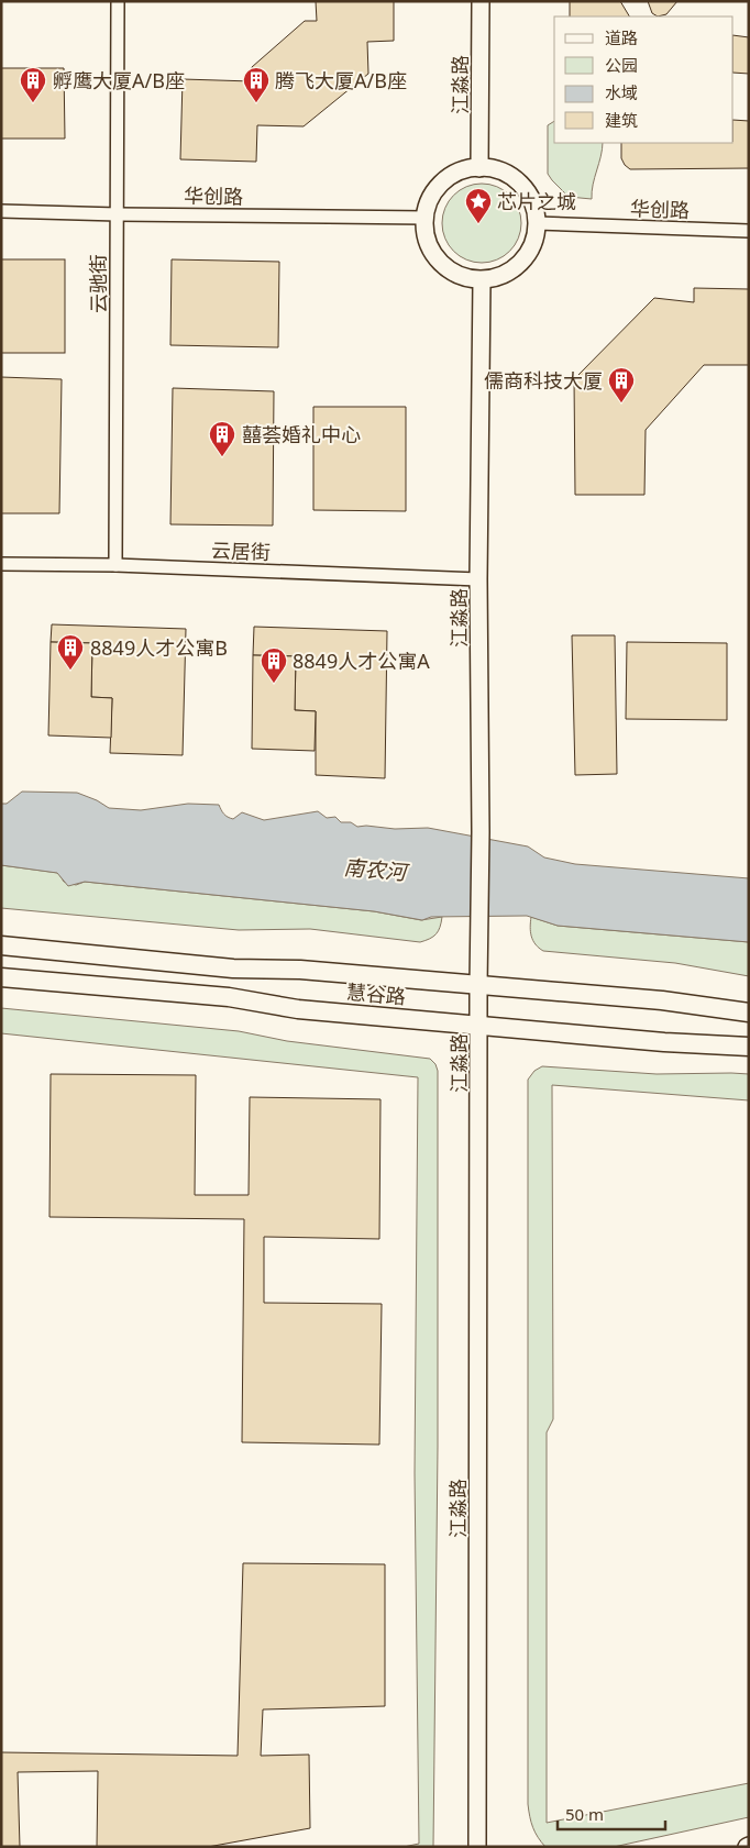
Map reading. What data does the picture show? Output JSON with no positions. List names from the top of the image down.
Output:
{
  "streets": {
    "main road": ["慧谷路"],
    "street": [
      "江淼路",
      "华创路",
      "云驰街",
      "云居街"
    ]
  },
  "crossings": [
    ["江淼路", "华创路"],
    ["江淼路", "云居街"],
    ["江淼路", "慧谷路"],
    ["华创路", "云驰街"],
    ["云驰街", "云居街"]
  ],
  "water": ["南农河"],
  "places": {
    "building": [
      "孵鹰大厦A/B座",
      "腾飞大厦A/B座",
      "儒商科技大厦",
      "囍荟婚礼中心",
      "8849人才公寓B",
      "8849人才公寓A"
    ],
    "place": ["芯片之城"]
  },
  "legend": [
    "道路",
    "公园",
    "水域",
    "建筑"
  ],
  "scale_bar": "50 m"
}
